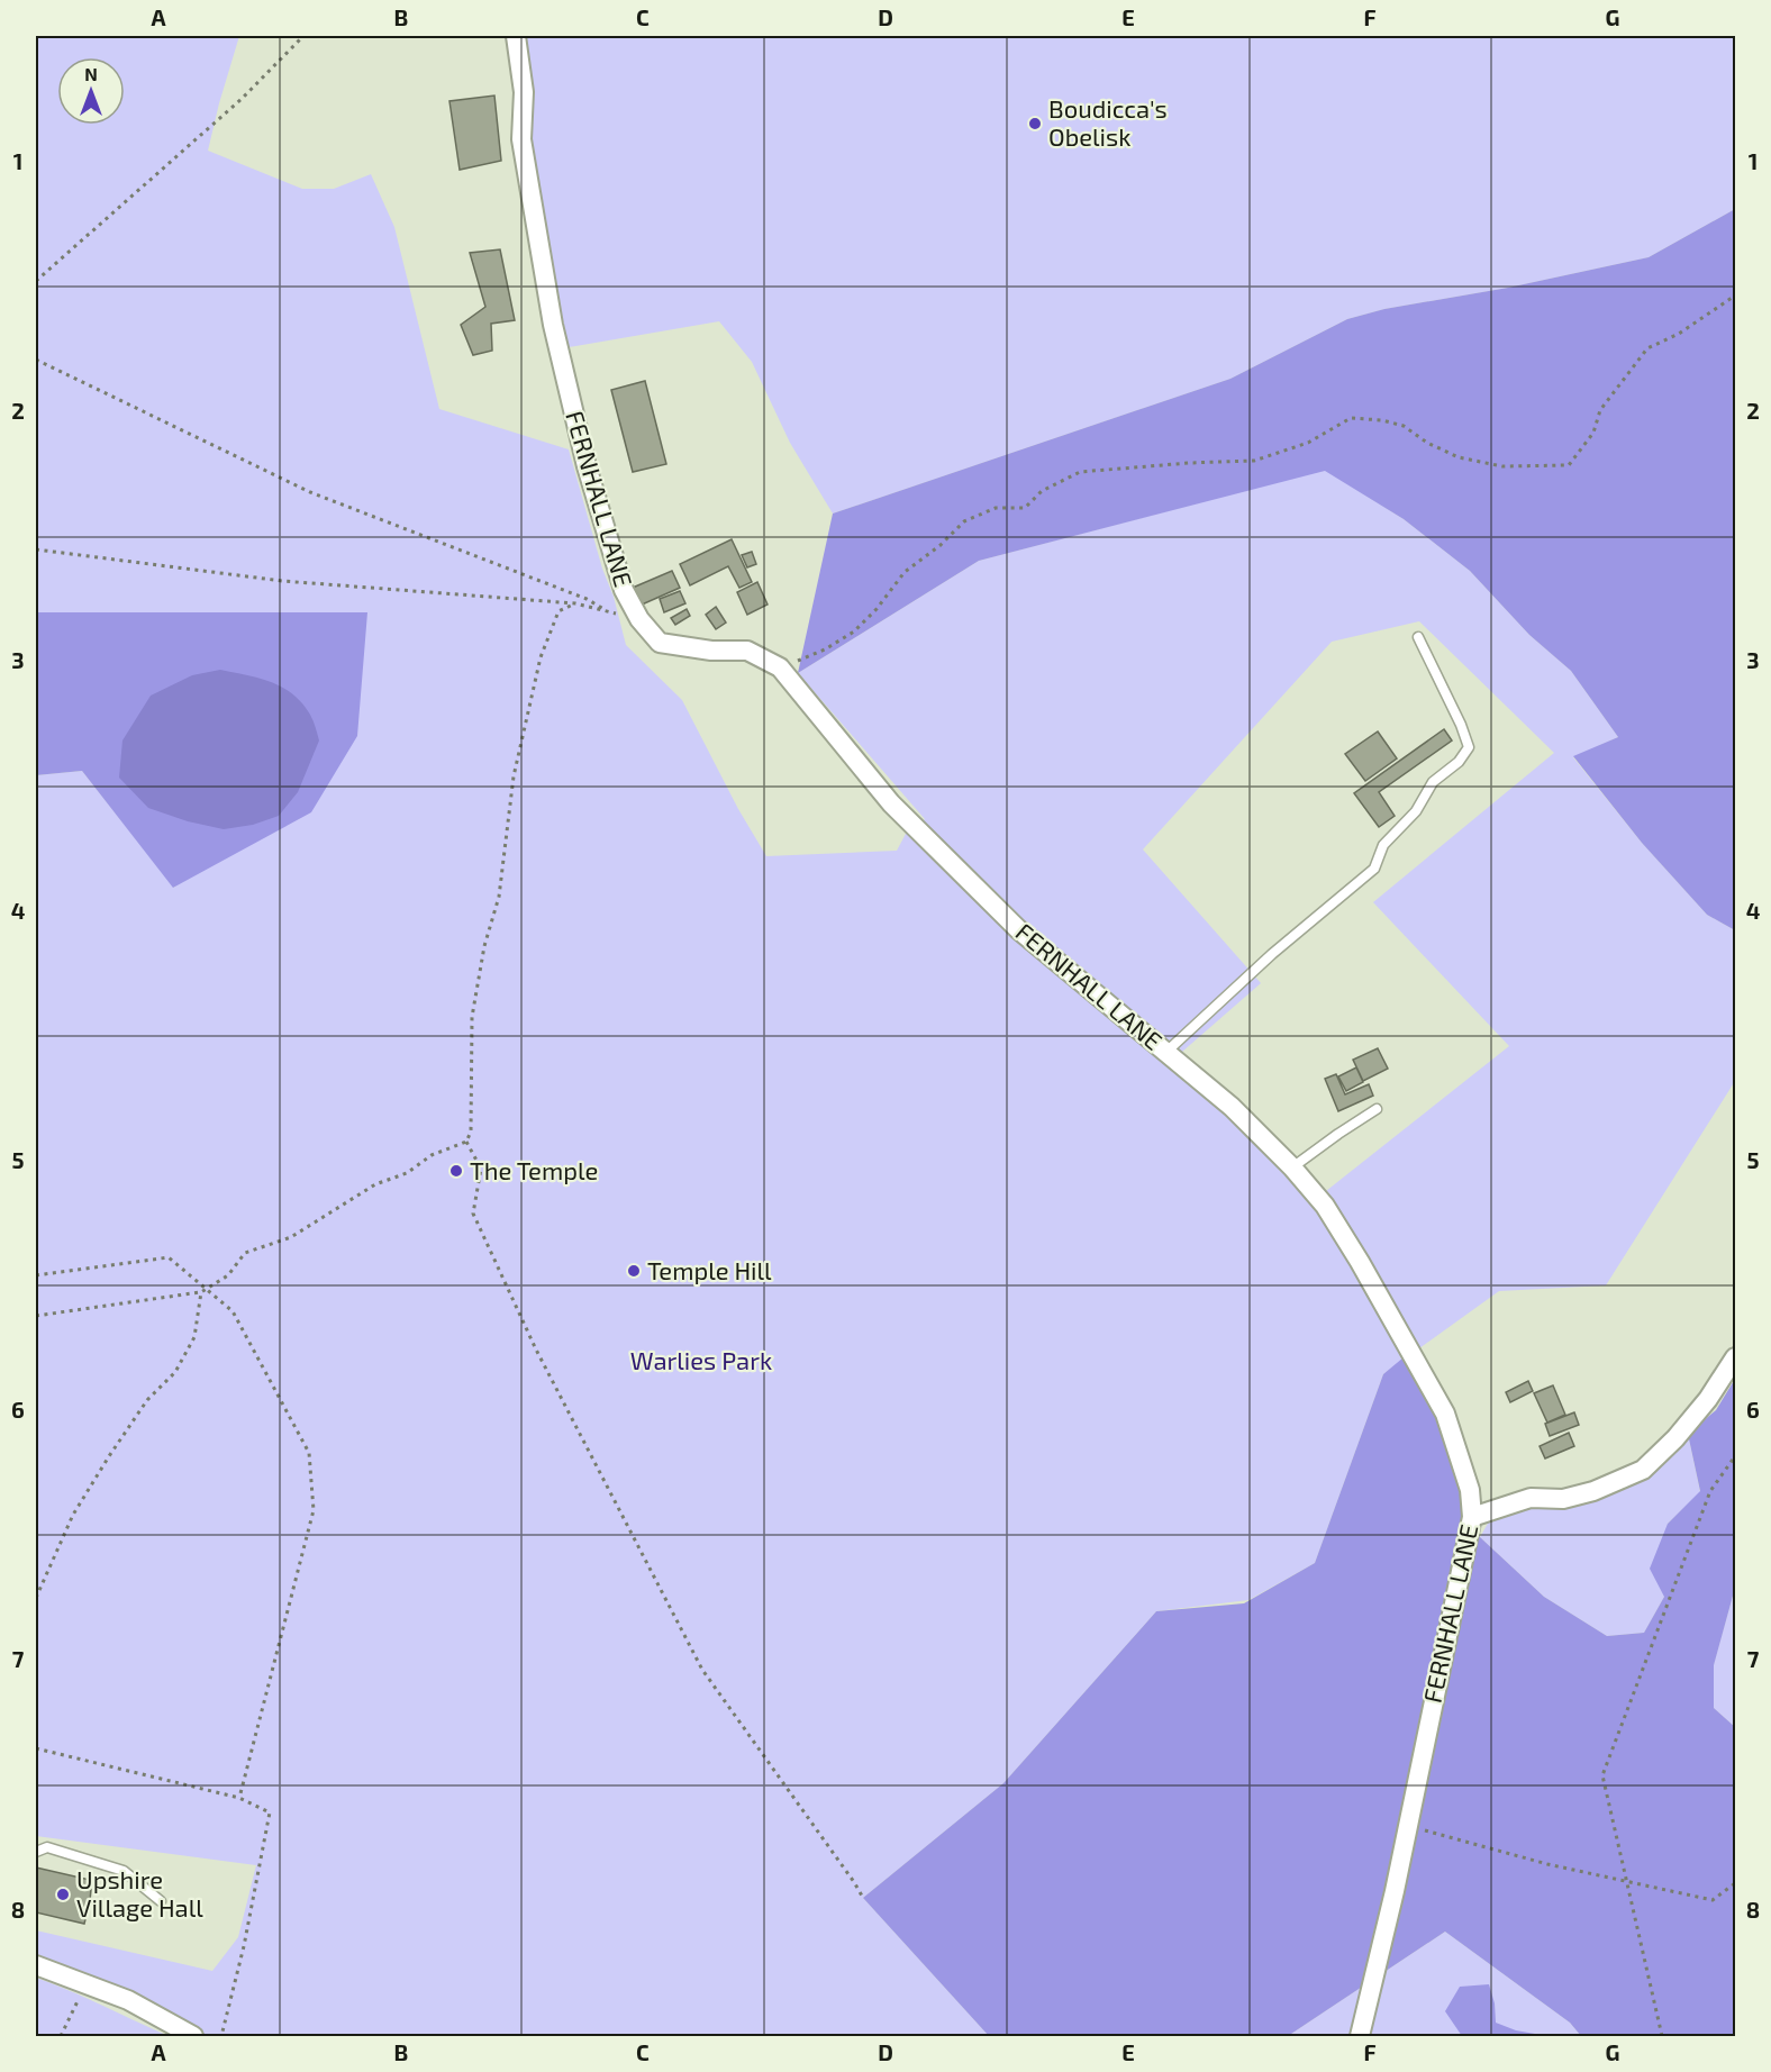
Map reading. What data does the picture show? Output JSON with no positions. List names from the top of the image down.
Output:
{
  "streets": {
    "street": ["FERNHALL LANE"]
  },
  "parks": ["Warlies Park"],
  "places": [
    "Boudicca's Obelisk",
    "The Temple",
    "Temple Hill",
    "Upshire Village Hall"
  ],
  "north": "top",
  "grid": {
    "columns": [
      "A",
      "B",
      "C",
      "D",
      "E",
      "F",
      "G"
    ],
    "rows": [
      "1",
      "2",
      "3",
      "4",
      "5",
      "6",
      "7",
      "8"
    ]
  }
}
